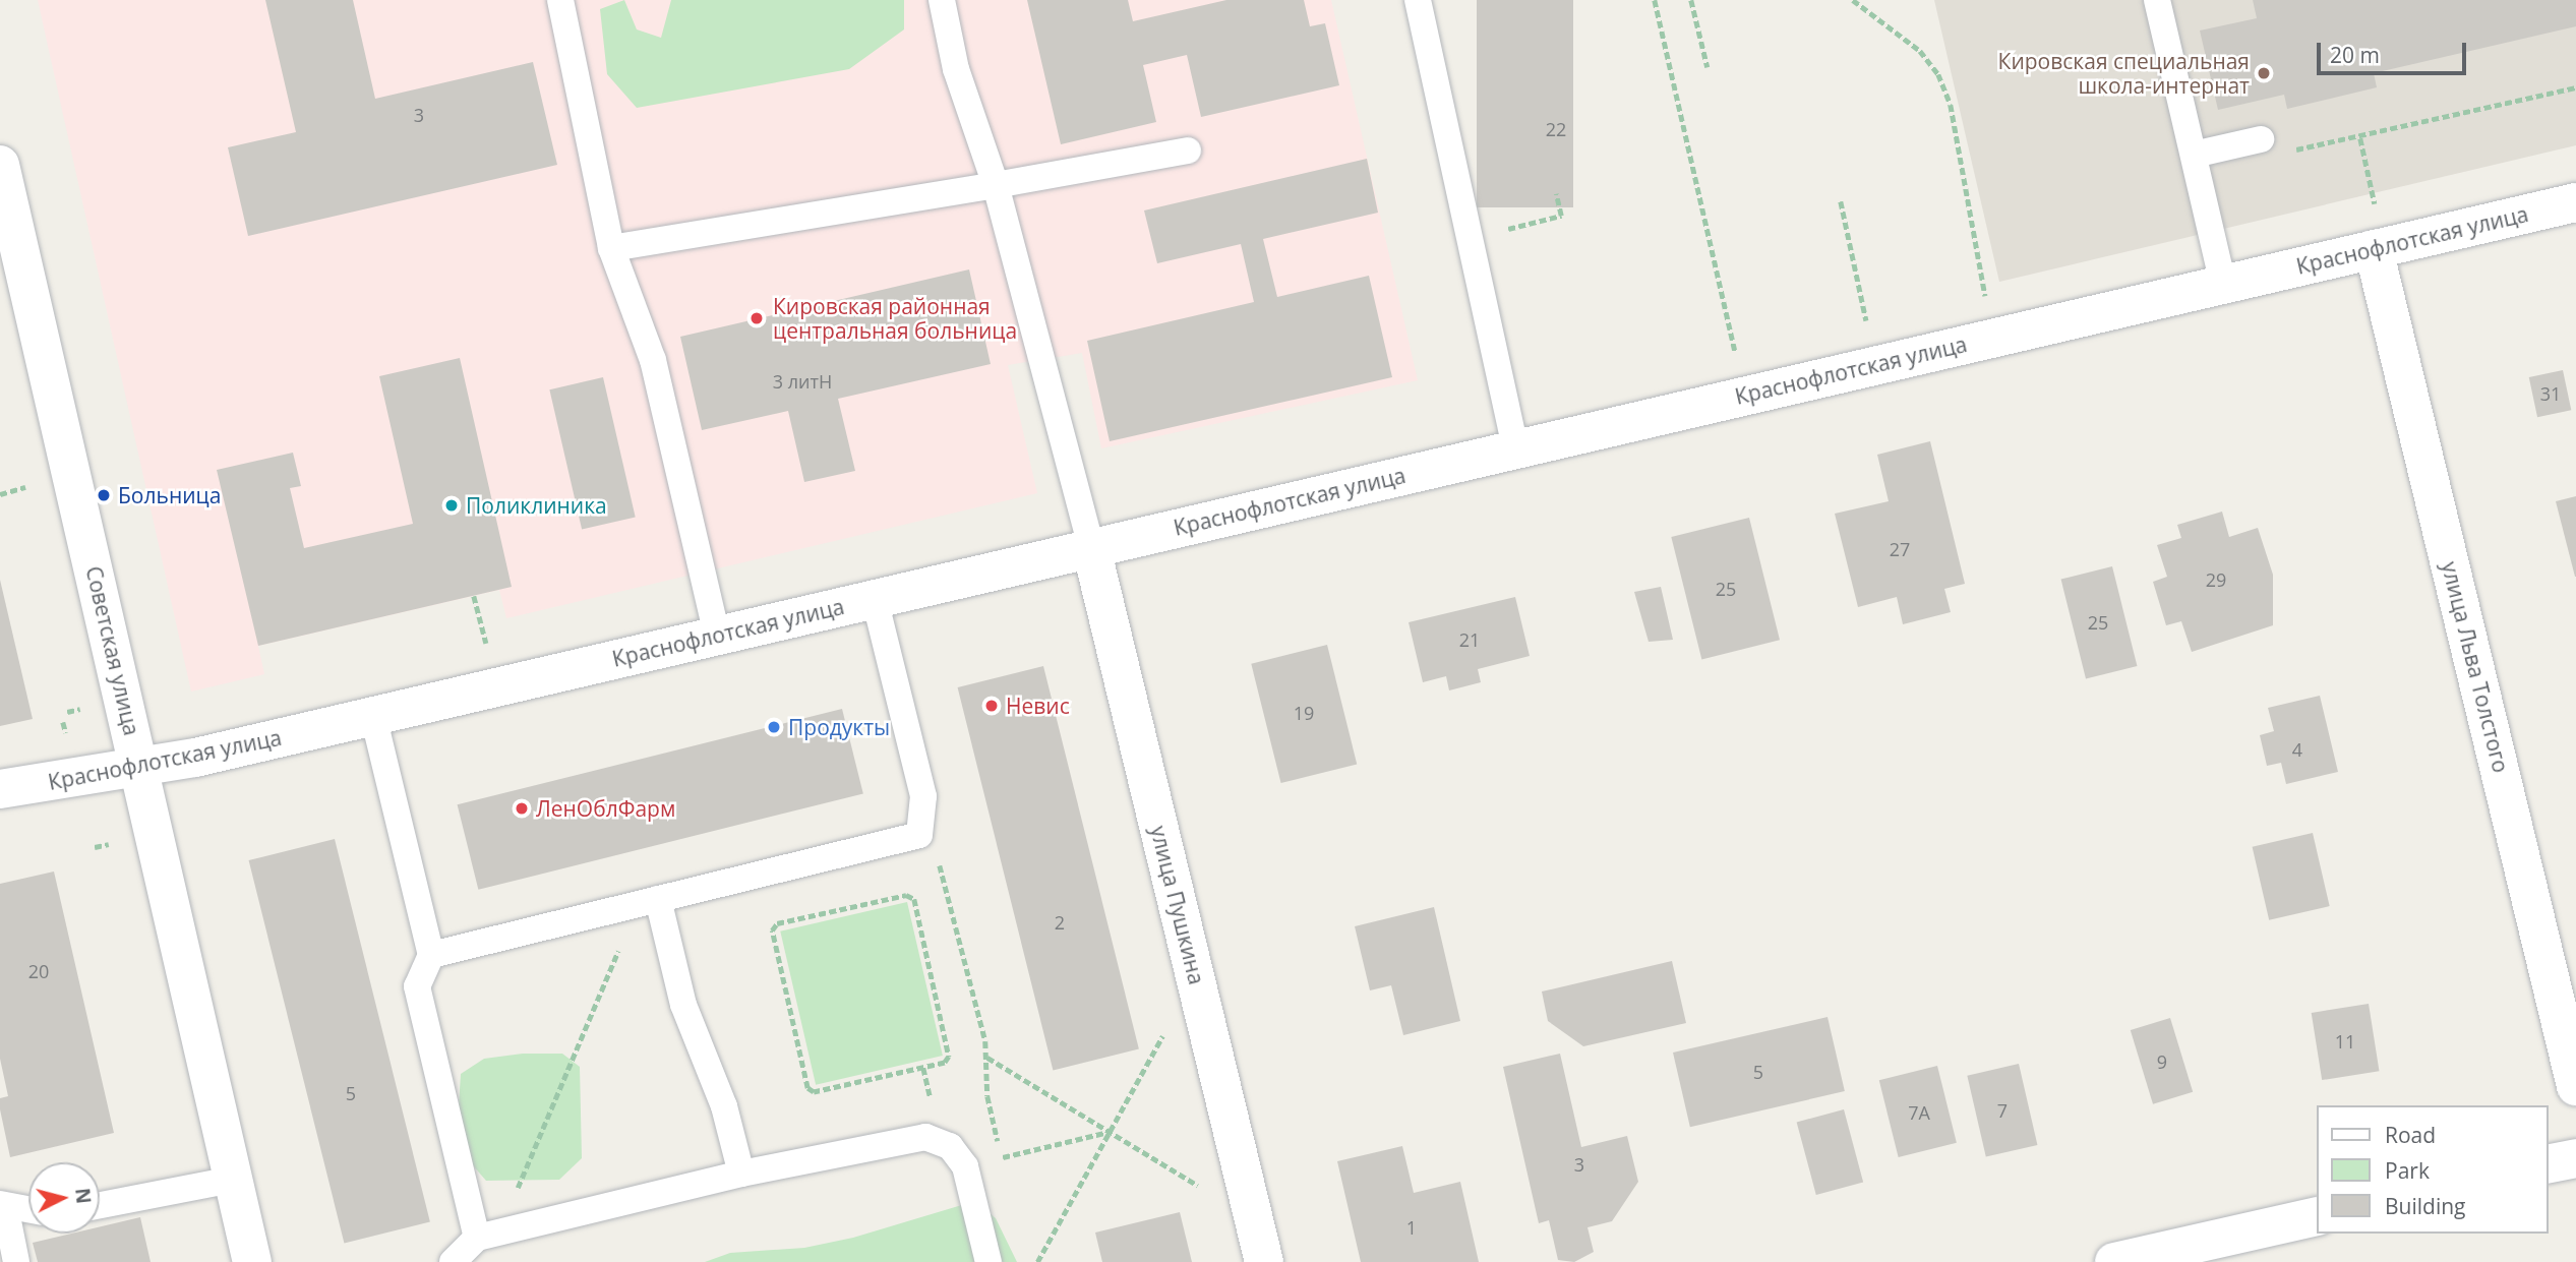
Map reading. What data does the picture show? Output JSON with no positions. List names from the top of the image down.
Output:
{
  "streets": {
    "street": [
      "Краснофлотская улица",
      "Советская улица",
      "улица Льва Толстого",
      "улица Пушкина"
    ]
  },
  "crossings": [
    ["Краснофлотская улица", "Советская улица"],
    ["Краснофлотская улица", "улица Льва Толстого"],
    ["Краснофлотская улица", "улица Пушкина"]
  ],
  "places": [
    "Кировская специальная школа-интернат",
    "Кировская районная центральная больница",
    "Больница",
    "Поликлиника",
    "Невис",
    "Продукты",
    "ЛенОблФарм"
  ],
  "house_numbers": [
    "3",
    "22",
    "3 литН",
    "31",
    "27",
    "29",
    "25",
    "25",
    "21",
    "19",
    "4",
    "2",
    "20",
    "11",
    "9",
    "5",
    "5",
    "7",
    "7А",
    "3",
    "1"
  ],
  "legend": ["Road", "Park", "Building"],
  "scale_bar": "20 m",
  "north": "right"
}
